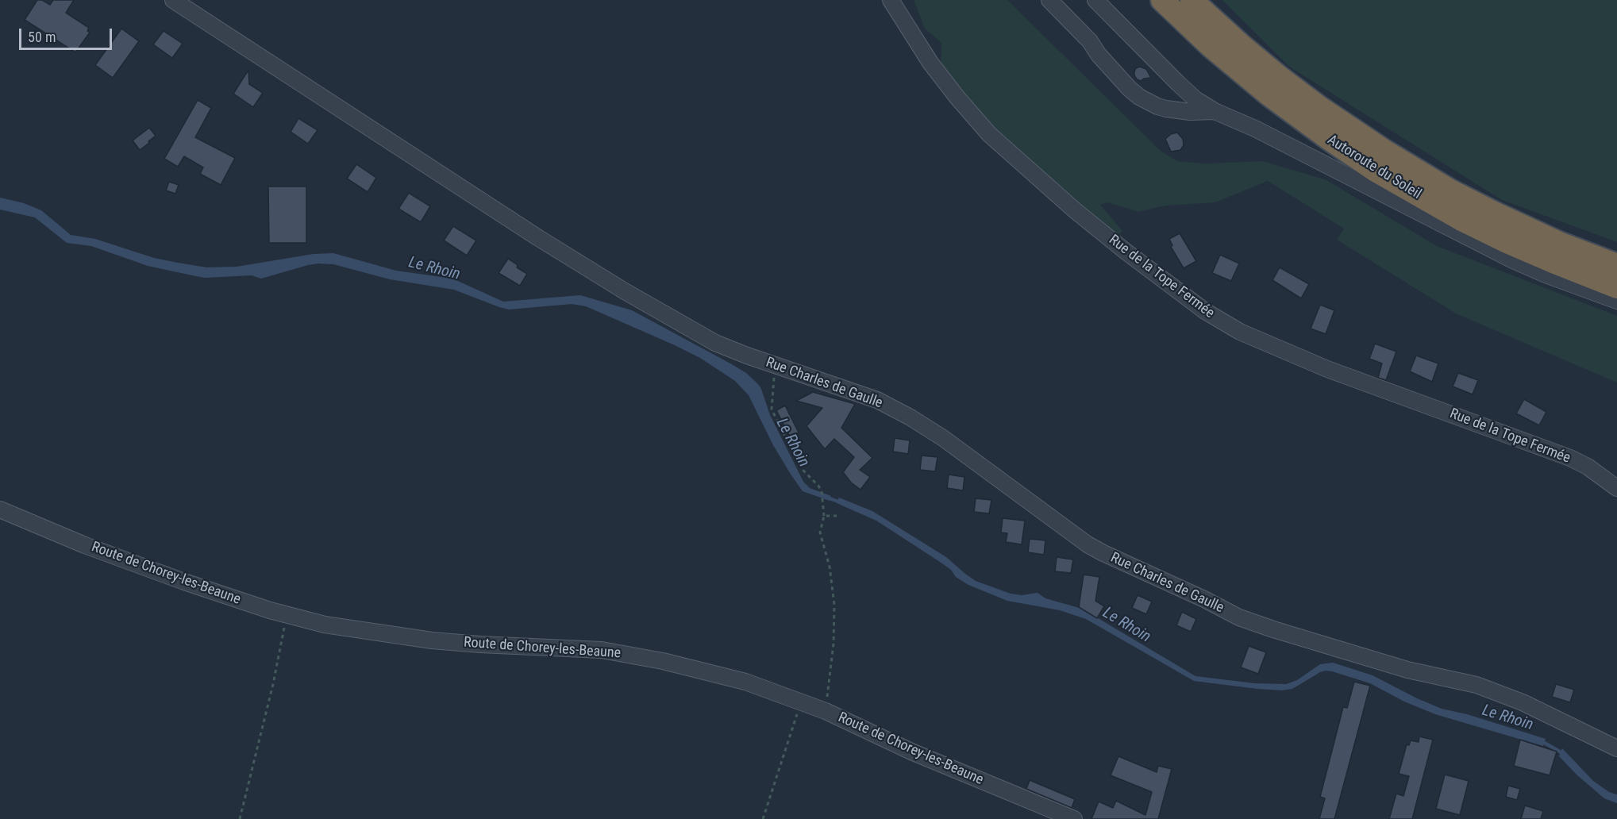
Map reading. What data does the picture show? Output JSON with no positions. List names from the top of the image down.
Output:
{
  "streets": {
    "highway": ["Autoroute du Soleil"],
    "street": ["Rue de la Tope Fermée", "Rue Charles de Gaulle", "Route de Chorey-les-Beaune"]
  },
  "water": ["Le Rhoin"],
  "scale_bar": "50 m"
}
